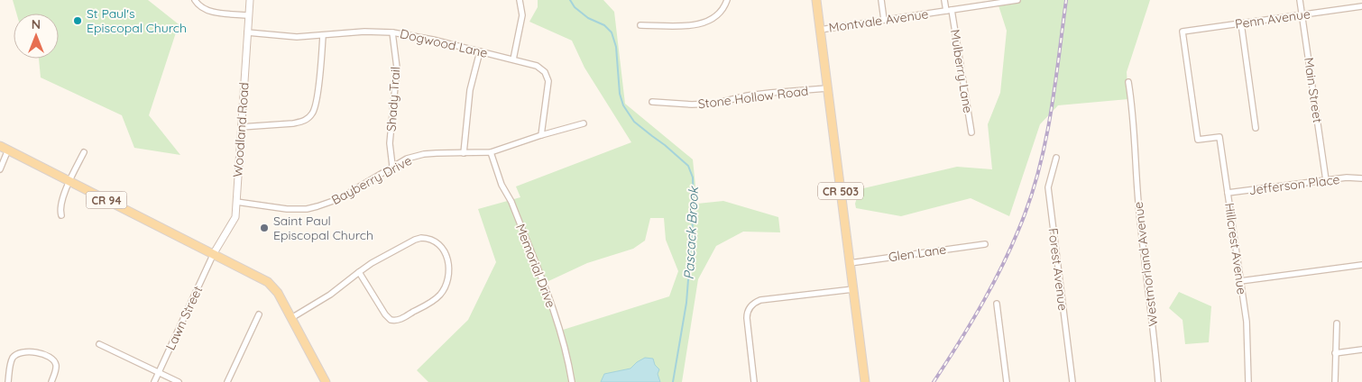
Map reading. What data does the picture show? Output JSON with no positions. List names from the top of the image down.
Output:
{
  "streets": {
    "main road": ["CR 503", "CR 94"],
    "street": [
      "Penn Avenue",
      "Montvale Avenue",
      "Dogwood Lane",
      "Mulberry Lane",
      "Main Street",
      "Stone Hollow Road",
      "Shady Trail",
      "Woodland Road",
      "Bayberry Drive",
      "Jefferson Place",
      "Hillcrest Avenue",
      "Glen Lane",
      "Westmorland Avenue",
      "Memorial Drive",
      "Forest Avenue",
      "Lawn Street"
    ]
  },
  "crossings": [
    ["Penn Avenue", "Main Street"],
    ["Penn Avenue", "Hillcrest Avenue"],
    ["Montvale Avenue", "Mulberry Lane"],
    ["Montvale Avenue", "CR 503"],
    ["Dogwood Lane", "Shady Trail"],
    ["Dogwood Lane", "Woodland Road"],
    ["Dogwood Lane", "Bayberry Drive"],
    ["Main Street", "Jefferson Place"],
    ["Stone Hollow Road", "CR 503"],
    ["Shady Trail", "Bayberry Drive"],
    ["Woodland Road", "Bayberry Drive"],
    ["Woodland Road", "CR 94"],
    ["Woodland Road", "Lawn Street"],
    ["Bayberry Drive", "Memorial Drive"],
    ["Jefferson Place", "Hillcrest Avenue"],
    ["CR 503", "Glen Lane"],
    ["CR 94", "Lawn Street"]
  ],
  "water": ["Pascack Brook"],
  "places": ["St Paul's Episcopal Church", "Saint Paul Episcopal Church"],
  "north": "top"
}
